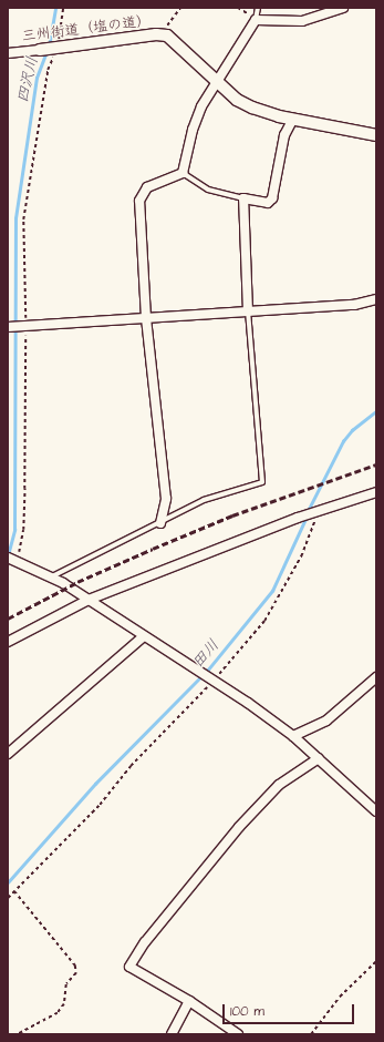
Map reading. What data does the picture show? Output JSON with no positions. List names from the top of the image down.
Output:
{
  "streets": {
    "street": ["三州街道（塩の道）"]
  },
  "water": ["四沢川", "田川"],
  "scale_bar": "100 m"
}
